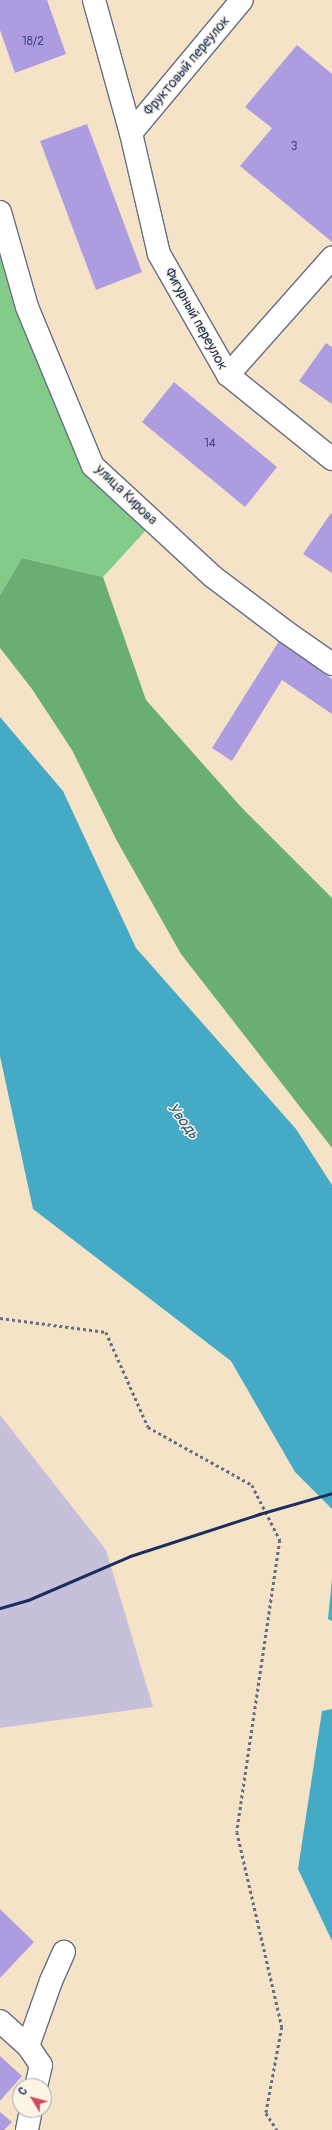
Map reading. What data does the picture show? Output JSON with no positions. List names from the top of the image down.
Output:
{
  "streets": {
    "street": ["Фруктовый переулок", "Фигурный переулок", "улица Кирова"]
  },
  "crossings": [
    ["Фруктовый переулок", "Фигурный переулок"]
  ],
  "water": ["Уводь"],
  "house_numbers": ["18/2", "3", "14"],
  "north": "top left"
}
